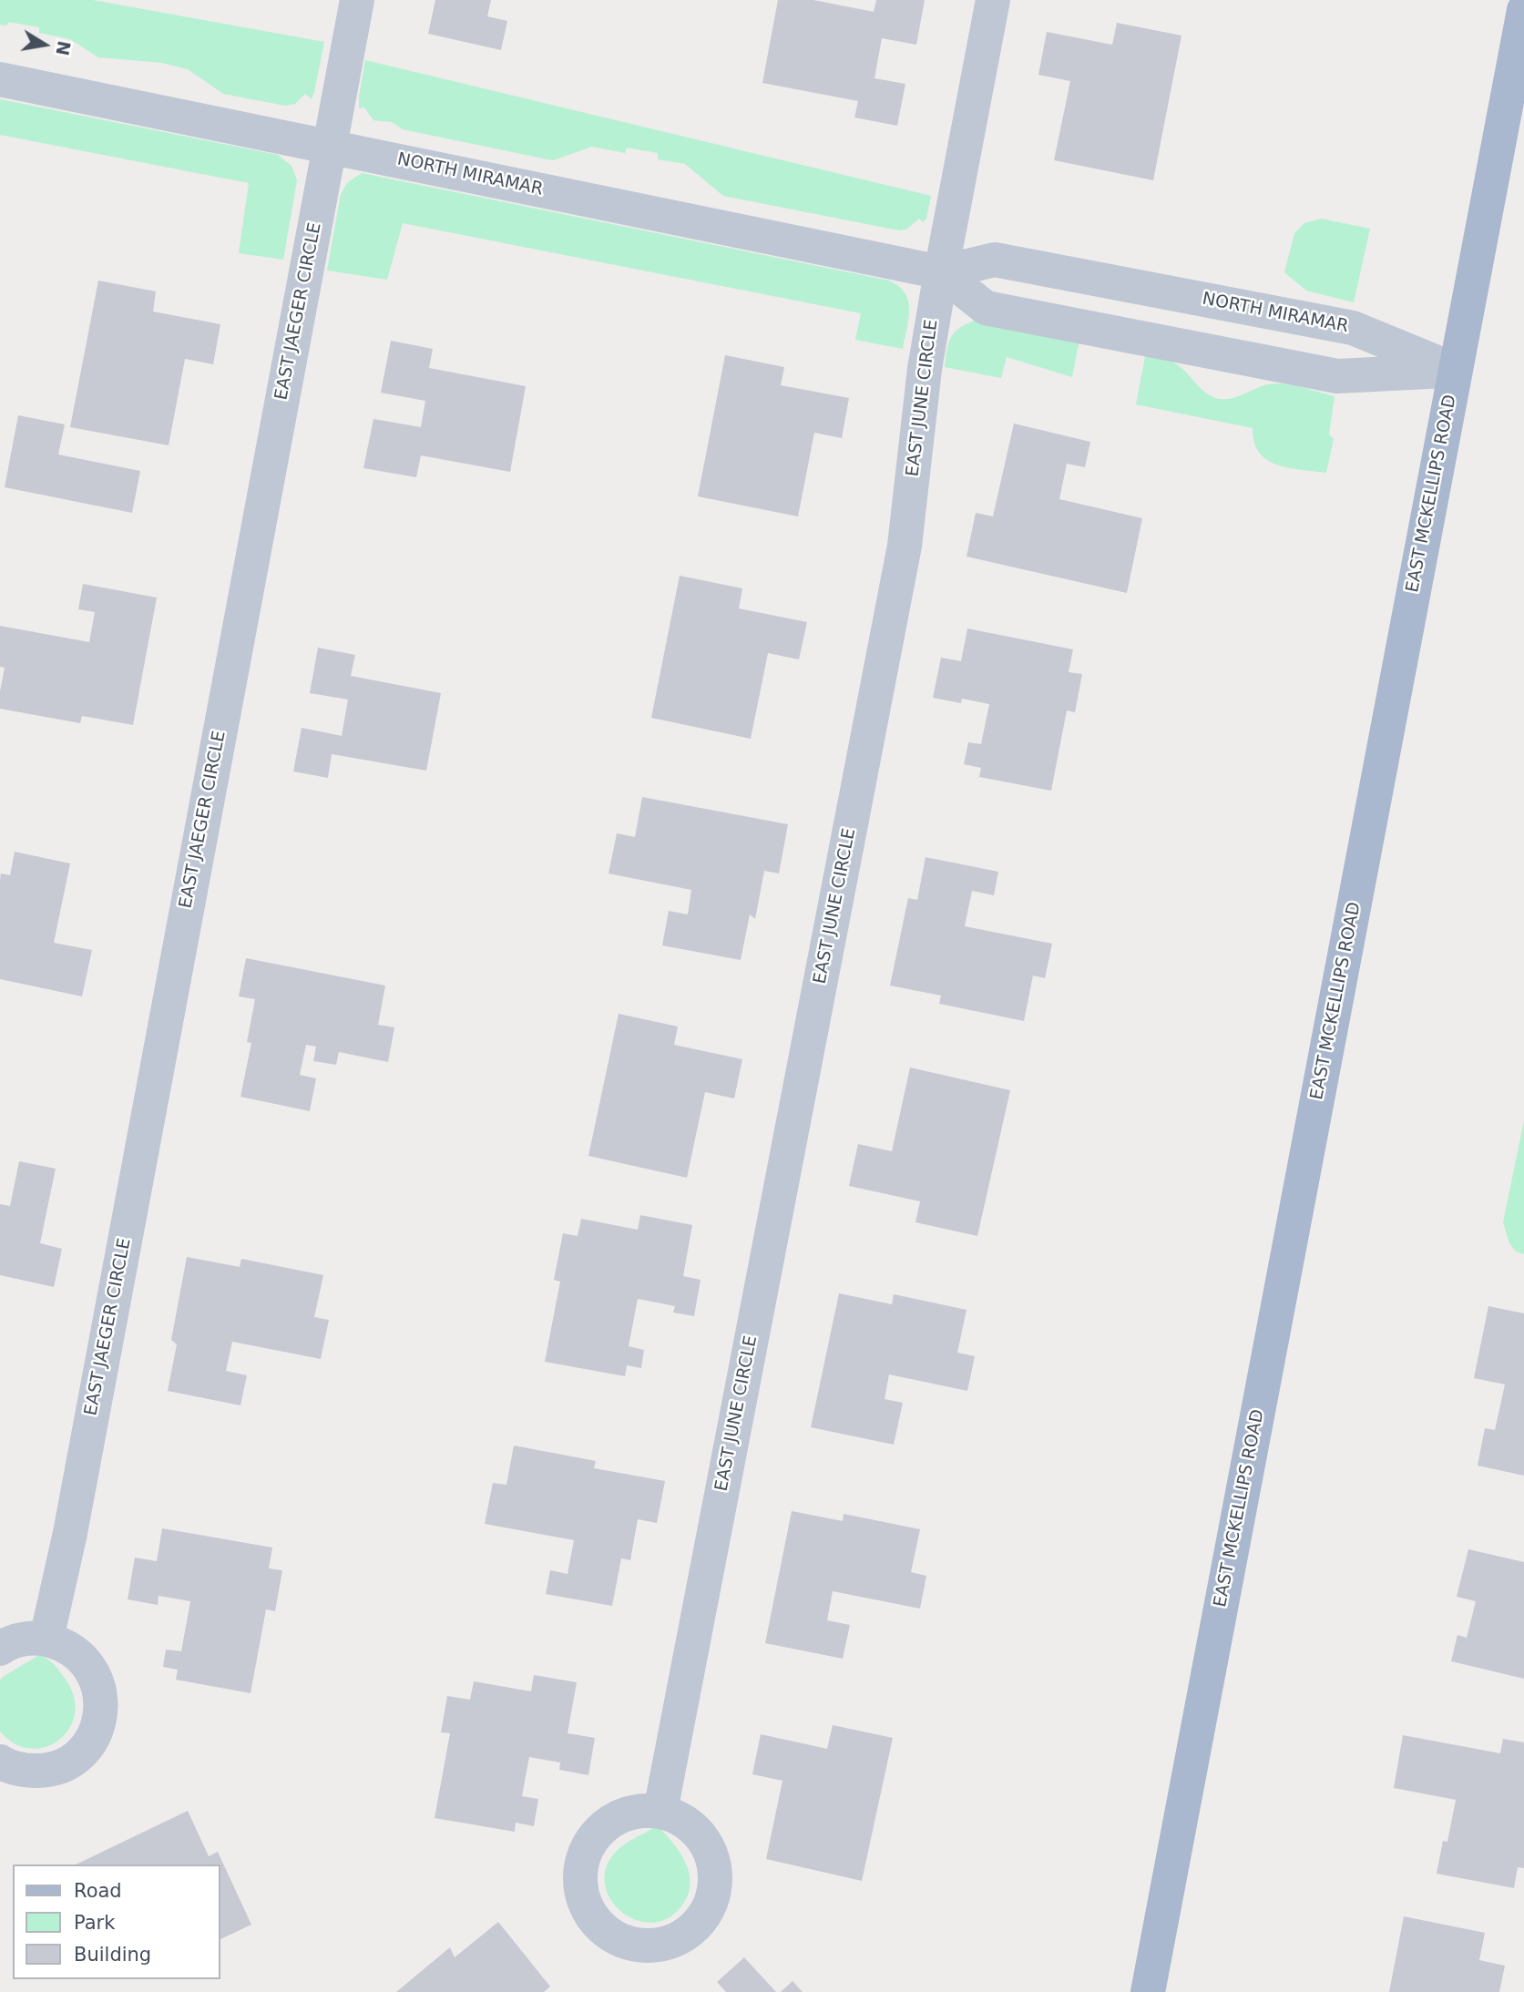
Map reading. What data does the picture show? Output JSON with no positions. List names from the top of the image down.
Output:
{
  "streets": {
    "main road": ["EAST MCKELLIPS ROAD"],
    "street": ["NORTH MIRAMAR", "EAST JAEGER CIRCLE", "EAST JUNE CIRCLE"]
  },
  "crossings": [
    ["NORTH MIRAMAR", "EAST JAEGER CIRCLE"],
    ["NORTH MIRAMAR", "EAST JUNE CIRCLE"],
    ["NORTH MIRAMAR", "EAST MCKELLIPS ROAD"]
  ],
  "legend": ["Road", "Park", "Building"],
  "north": "right"
}
